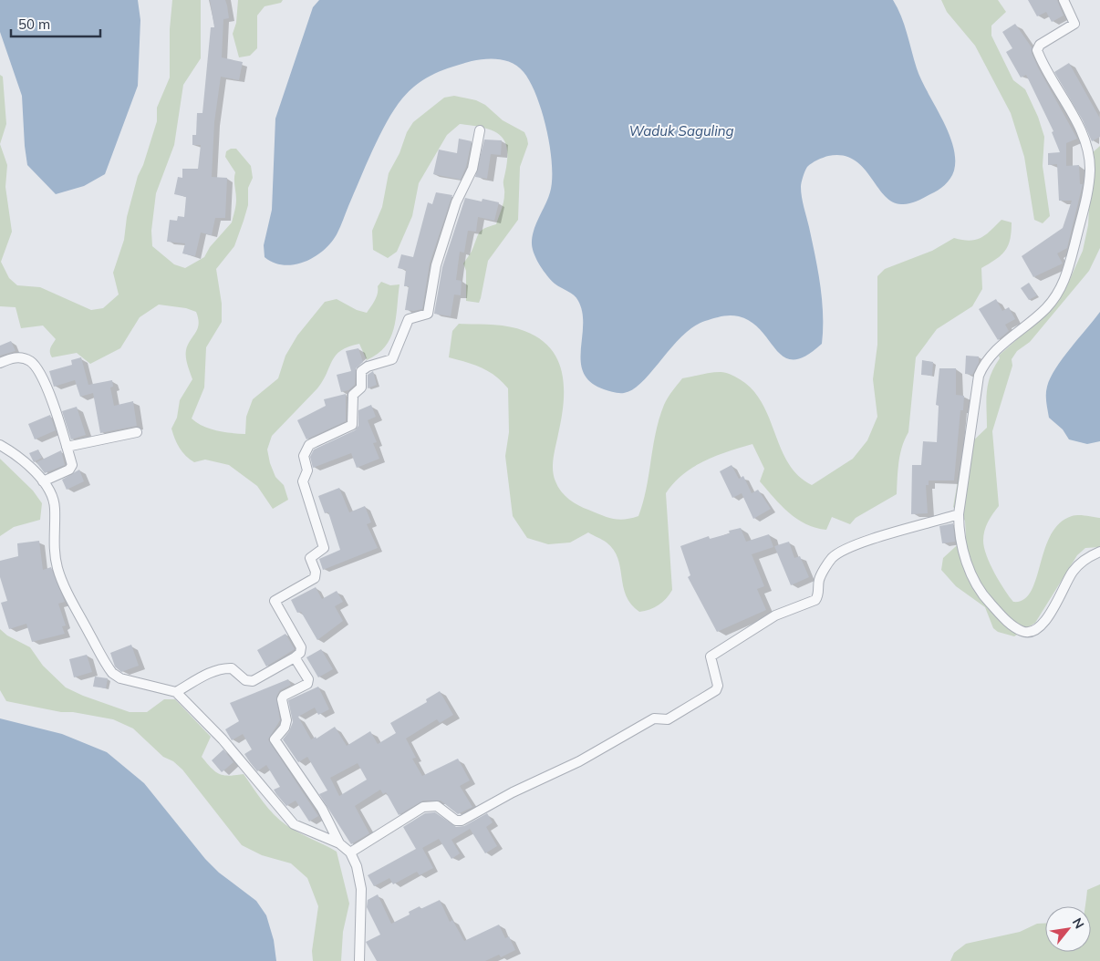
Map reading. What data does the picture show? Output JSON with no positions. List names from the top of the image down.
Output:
{
  "water": ["Waduk Saguling"],
  "scale_bar": "50 m",
  "north": "top right"
}
